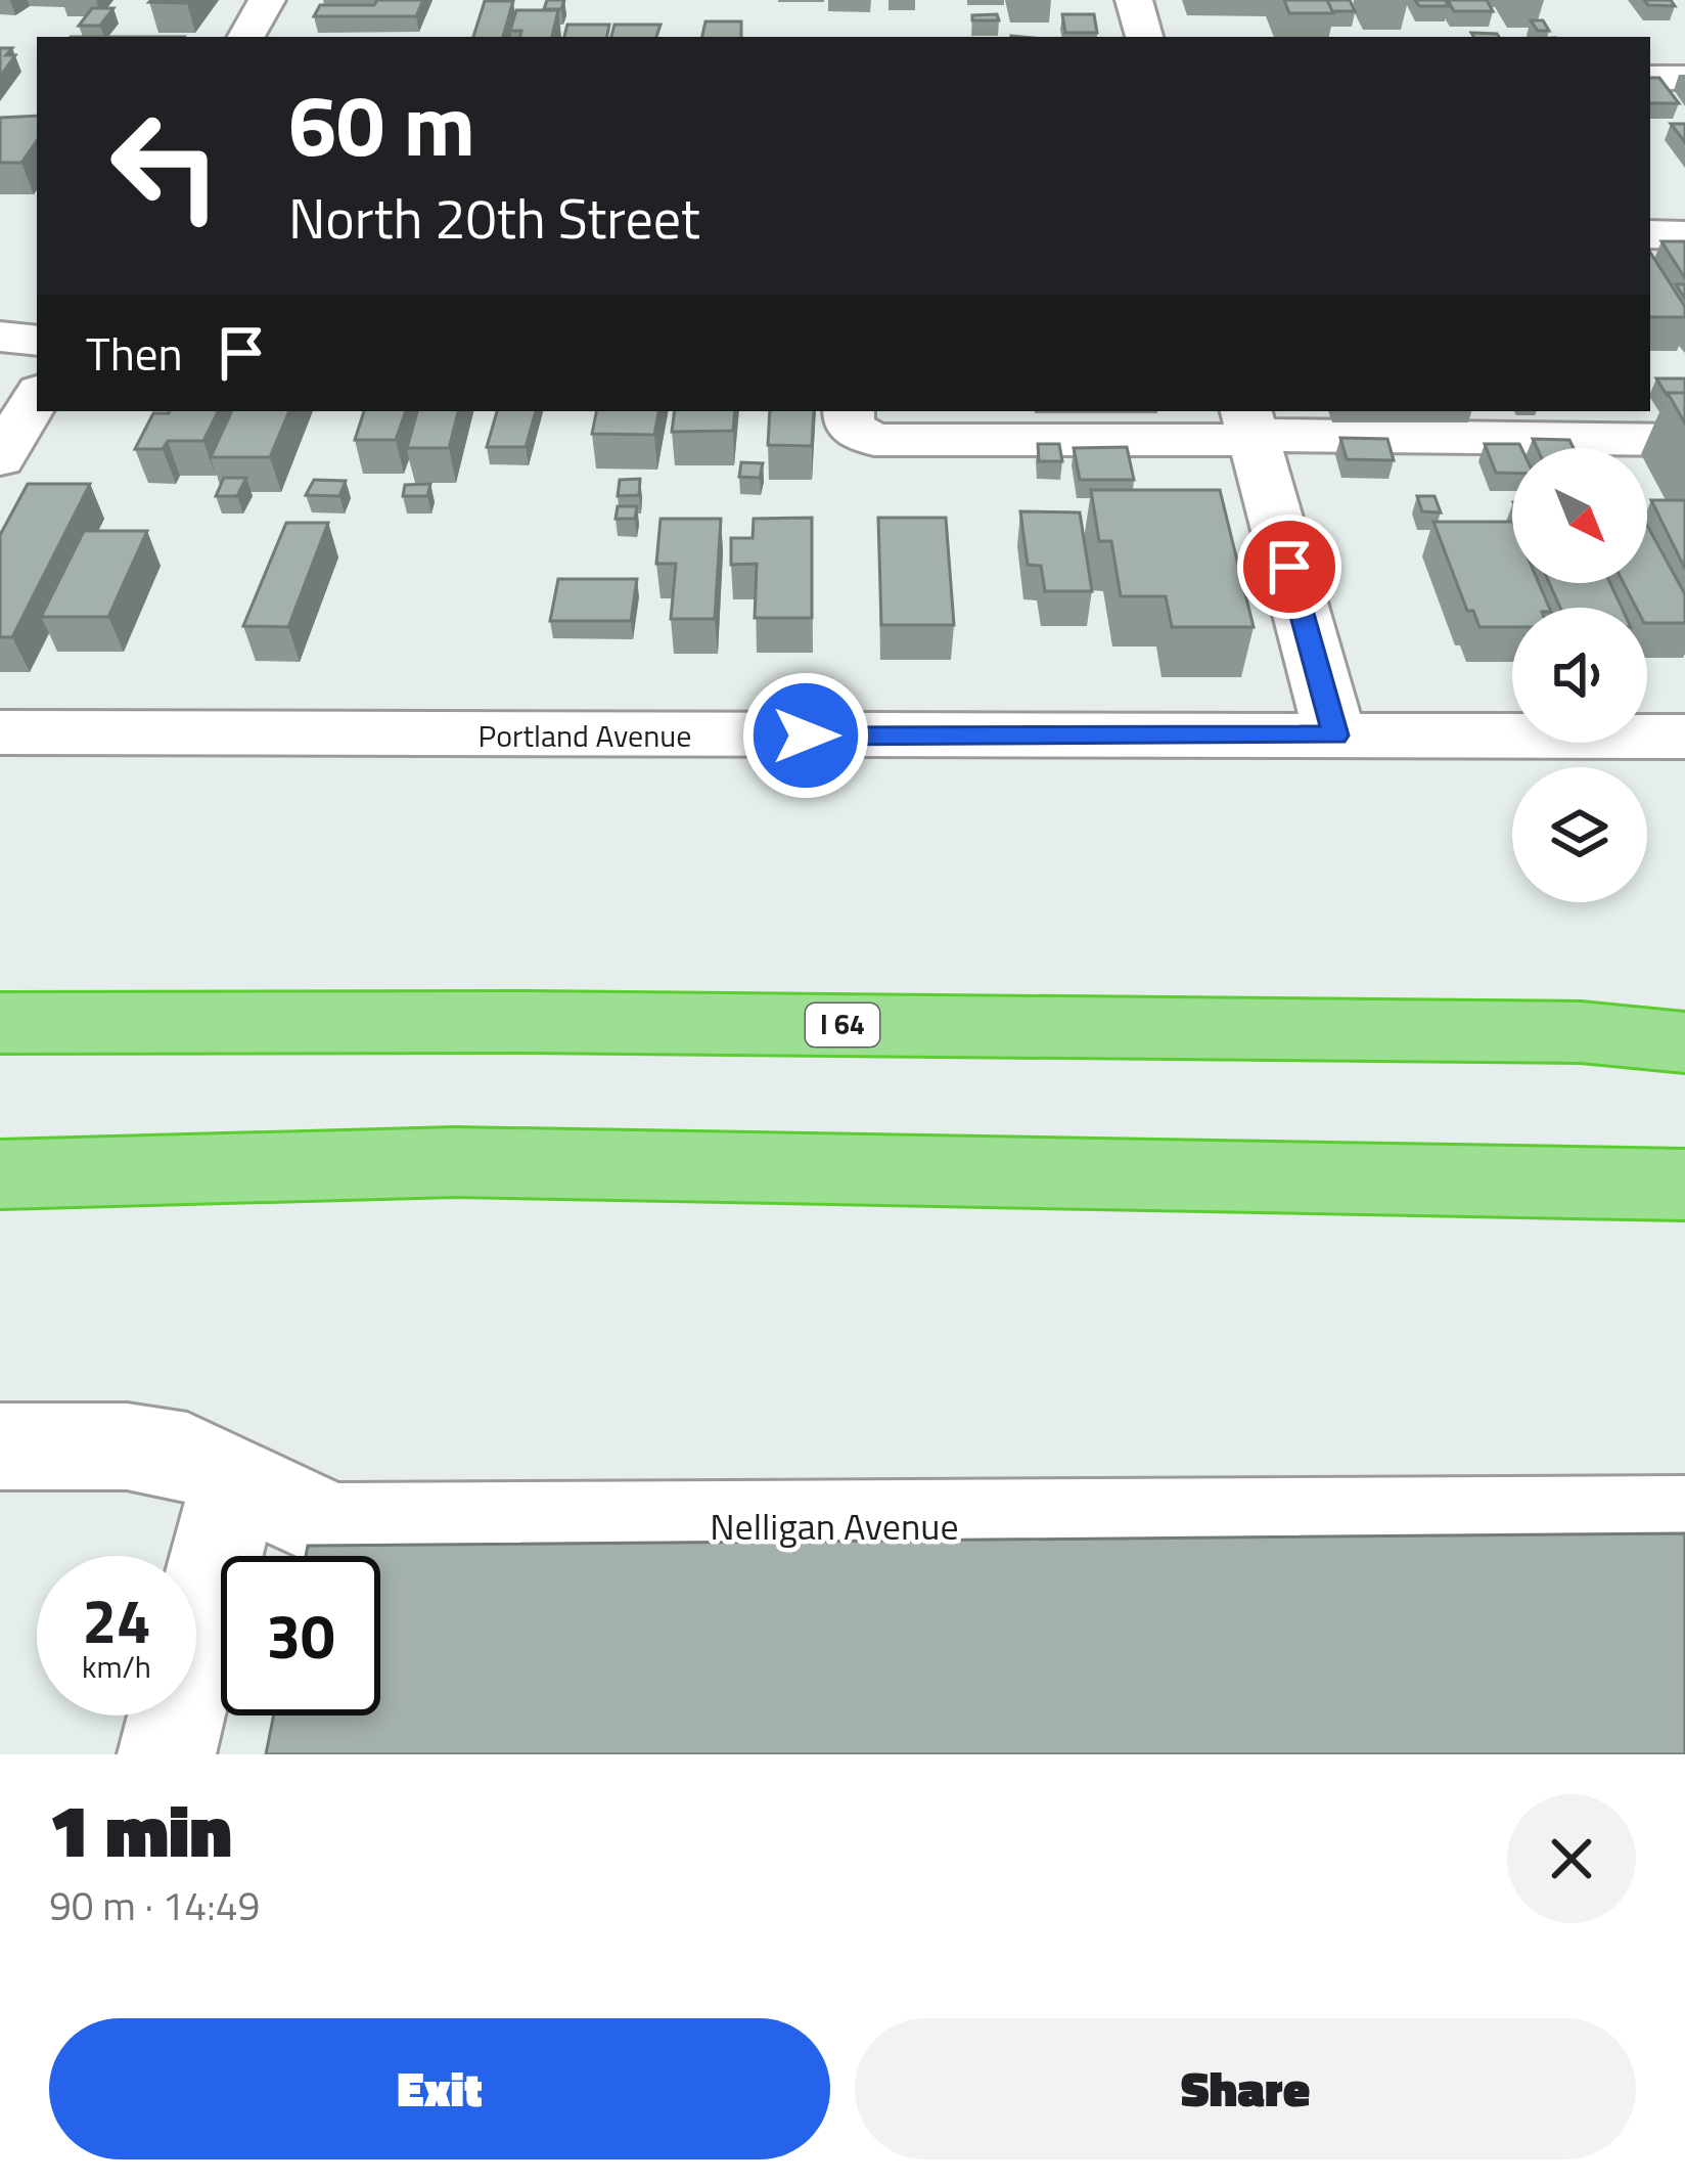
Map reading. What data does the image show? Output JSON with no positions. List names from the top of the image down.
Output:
{
  "streets": {
    "highway": ["I 64"],
    "street": ["Portland Avenue", "Nelligan Avenue"]
  },
  "north": "bottom right",
  "page": {
    "turn": ["60 m", "North 20th Street"],
    "then": "Then",
    "speed": "24 km/h",
    "limit": "30",
    "heading": ["1 min", "90 m · 14:49"],
    "buttons": ["Exit", "Share"]
  }
}
